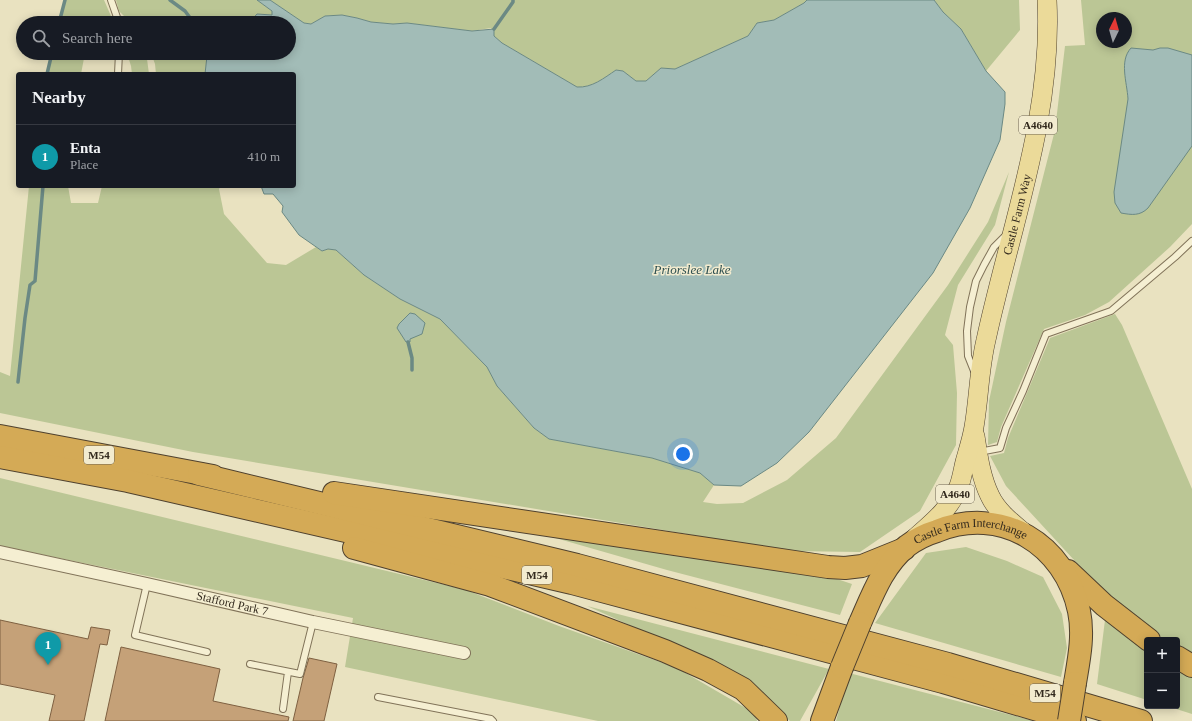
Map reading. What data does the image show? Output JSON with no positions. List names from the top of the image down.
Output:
{
  "streets": {
    "highway": ["M54", "Castle Farm Interchange"],
    "main road": ["A4640", "Castle Farm Way"],
    "street": ["Stafford Park 7"]
  },
  "crossings": [
    ["Castle Farm Way", "Castle Farm Interchange"]
  ],
  "water": ["Priorslee Lake"],
  "north": "top",
  "page": {
    "search": "Search here",
    "heading": "Nearby",
    "list": [
      {
        "mark": "1",
        "name": "Enta",
        "note": "Place",
        "value": "410 m"
      }
    ],
    "pins": "1",
    "map_buttons": ["+", "−"]
  }
}
